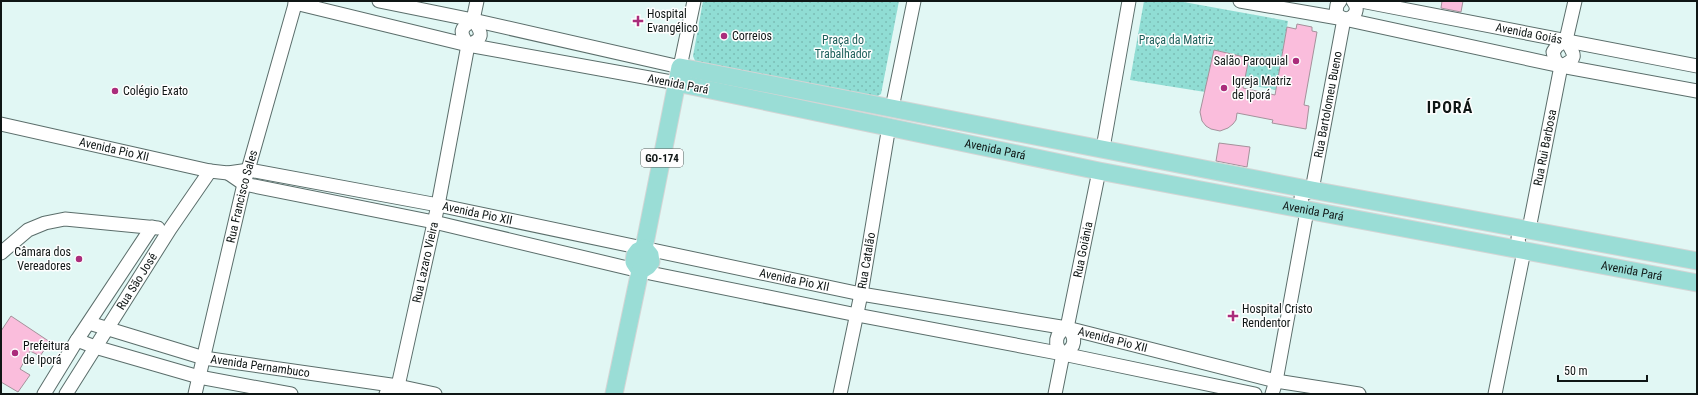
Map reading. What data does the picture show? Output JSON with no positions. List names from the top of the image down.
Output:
{
  "streets": {
    "main road": ["Avenida Pará", "GO-174"],
    "street": [
      "Avenida Goiás",
      "Rua Bartolomeu Bueno",
      "Rua Rui Barbosa",
      "Avenida Pio XII",
      "Rua Francisco Sales",
      "Rua Goiânia",
      "Rua Catalão",
      "Rua Lazaro Vieira",
      "Rua São José",
      "Avenida Pernambuco"
    ]
  },
  "crossings": [
    ["Avenida Pará", "Rua Bartolomeu Bueno"],
    ["Avenida Pará", "Rua Rui Barbosa"],
    ["Avenida Pará", "GO-174"],
    ["Avenida Pará", "Rua Francisco Sales"],
    ["Avenida Pará", "Rua Goiânia"],
    ["Avenida Pará", "Rua Catalão"],
    ["Avenida Pará", "Rua Lazaro Vieira"],
    ["Rua Bartolomeu Bueno", "Avenida Pio XII"],
    ["Avenida Pio XII", "GO-174"],
    ["Avenida Pio XII", "Rua Francisco Sales"],
    ["Avenida Pio XII", "Rua Goiânia"],
    ["Avenida Pio XII", "Rua Catalão"],
    ["Avenida Pio XII", "Rua Lazaro Vieira"],
    ["Avenida Pio XII", "Rua São José"],
    ["Rua Francisco Sales", "Avenida Pernambuco"],
    ["Rua Lazaro Vieira", "Avenida Pernambuco"],
    ["Rua São José", "Avenida Pernambuco"]
  ],
  "districts": ["IPORÁ"],
  "parks": ["Praça do Trabalhador", "Praça da Matriz"],
  "places": {
    "health": ["Hospital Evangélico", "Hospital Cristo Rendentor"],
    "other": [
      "Correios",
      "Salão Paroquial",
      "Igreja Matriz de Iporá",
      "Colégio Exato",
      "Câmara dos Vereadores",
      "Prefeitura de Iporá"
    ]
  },
  "scale_bar": "50 m"
}
